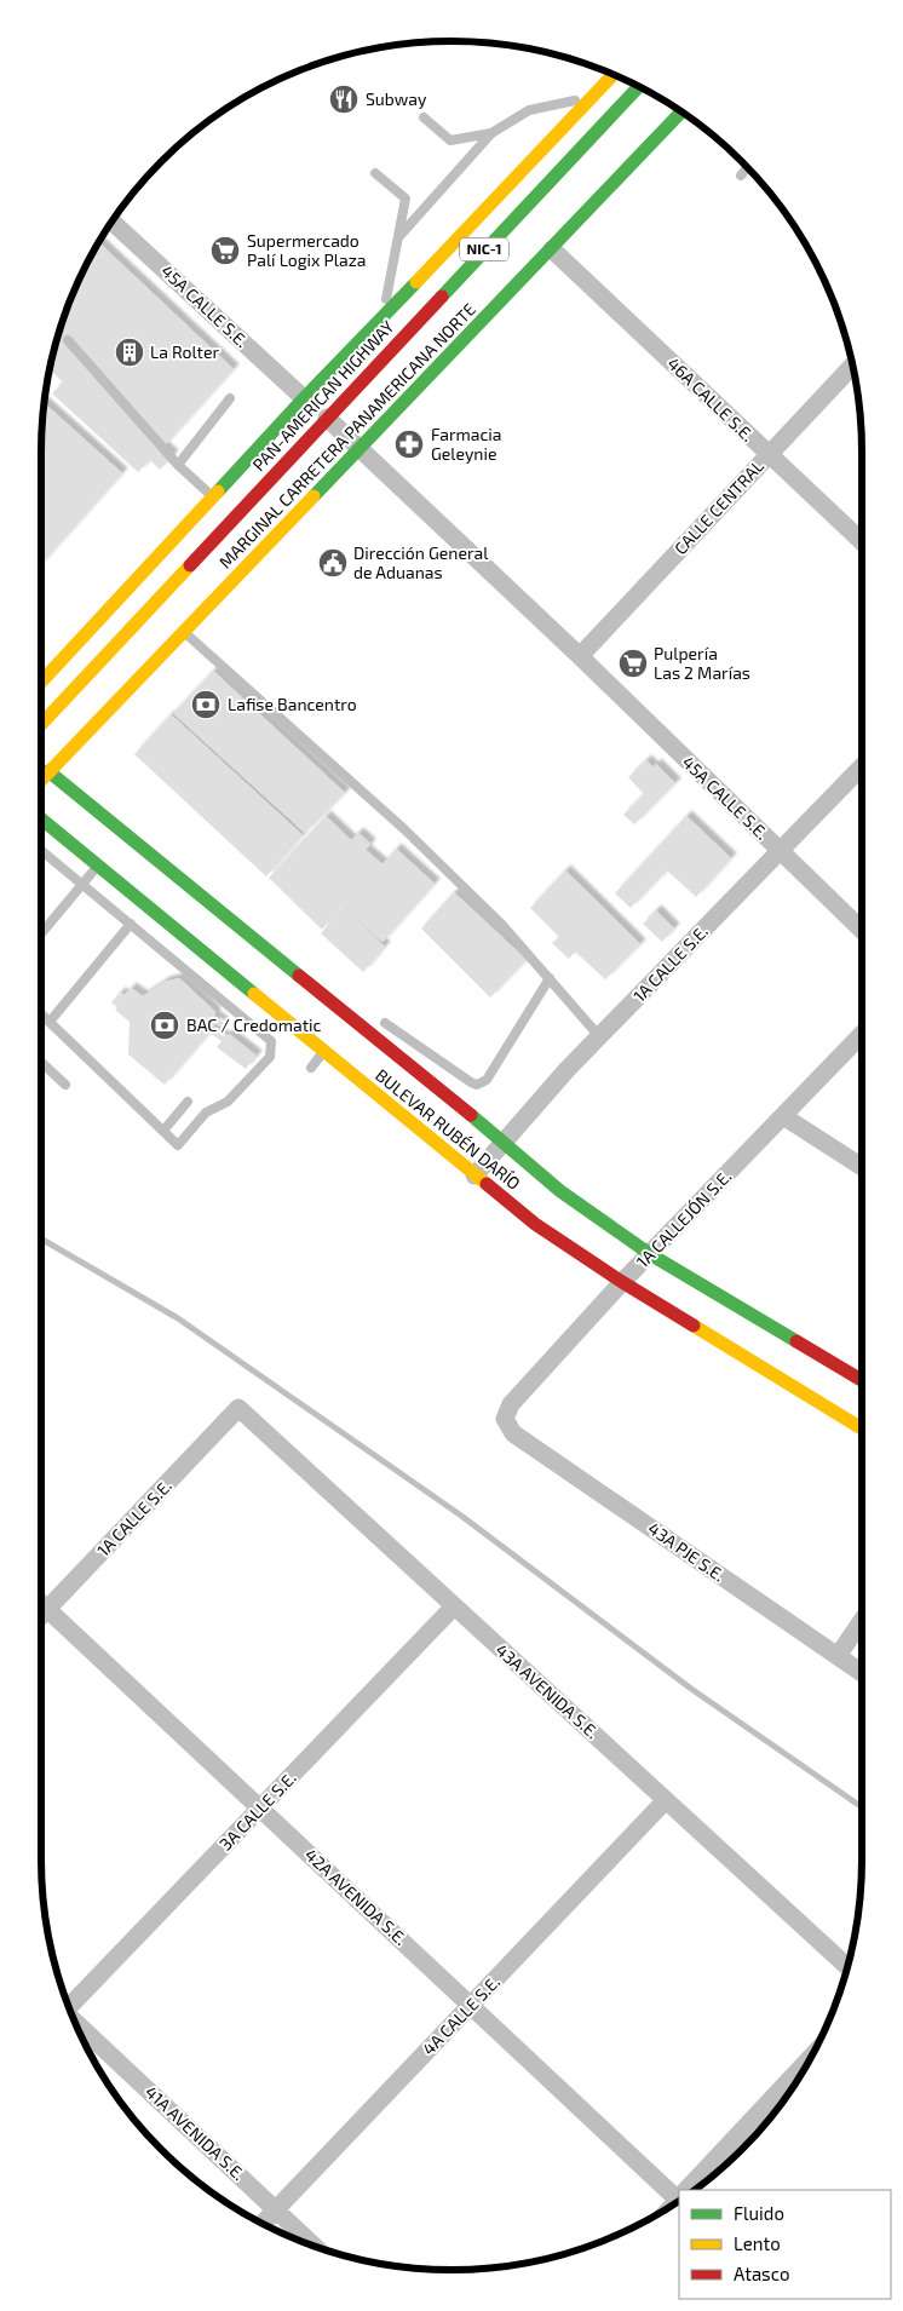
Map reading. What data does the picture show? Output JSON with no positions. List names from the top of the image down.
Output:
{
  "streets": {
    "main road": [
      "NIC-1",
      "PAN-AMERICAN HIGHWAY",
      "MARGINAL CARRETERA PANAMERICANA NORTE",
      "BULEVAR RUBÉN DARÍO"
    ],
    "street": [
      "45A CALLE S.E.",
      "46A CALLE S.E.",
      "CALLE CENTRAL",
      "1A CALLE S.E.",
      "1A CALLEJÓN S.E.",
      "43A PJE S.E.",
      "43A AVENIDA S.E.",
      "3A CALLE S.E.",
      "42A AVENIDA S.E.",
      "4A CALLE S.E.",
      "41A AVENIDA S.E."
    ]
  },
  "crossings": [
    ["45A CALLE S.E.", "PAN-AMERICAN HIGHWAY"],
    ["45A CALLE S.E.", "MARGINAL CARRETERA PANAMERICANA NORTE"],
    ["45A CALLE S.E.", "CALLE CENTRAL"],
    ["45A CALLE S.E.", "1A CALLE S.E."],
    ["46A CALLE S.E.", "MARGINAL CARRETERA PANAMERICANA NORTE"],
    ["46A CALLE S.E.", "CALLE CENTRAL"],
    ["MARGINAL CARRETERA PANAMERICANA NORTE", "BULEVAR RUBÉN DARÍO"],
    ["1A CALLE S.E.", "BULEVAR RUBÉN DARÍO"],
    ["1A CALLE S.E.", "43A AVENIDA S.E."],
    ["1A CALLE S.E.", "42A AVENIDA S.E."],
    ["BULEVAR RUBÉN DARÍO", "1A CALLEJÓN S.E."],
    ["1A CALLEJÓN S.E.", "43A PJE S.E."],
    ["43A AVENIDA S.E.", "3A CALLE S.E."],
    ["43A AVENIDA S.E.", "4A CALLE S.E."],
    ["3A CALLE S.E.", "42A AVENIDA S.E."],
    ["42A AVENIDA S.E.", "4A CALLE S.E."],
    ["4A CALLE S.E.", "41A AVENIDA S.E."]
  ],
  "places": {
    "restaurant": ["Subway"],
    "supermarket": ["Supermercado Palí Logix Plaza", "Pulpería Las 2 Marías"],
    "building": ["La Rolter"],
    "pharmacy": ["Farmacia Geleynie"],
    "public building": ["Dirección General de Aduanas"],
    "bank": ["Lafise Bancentro", "BAC / Credomatic"]
  },
  "legend": ["Fluido", "Lento", "Atasco"]
}
